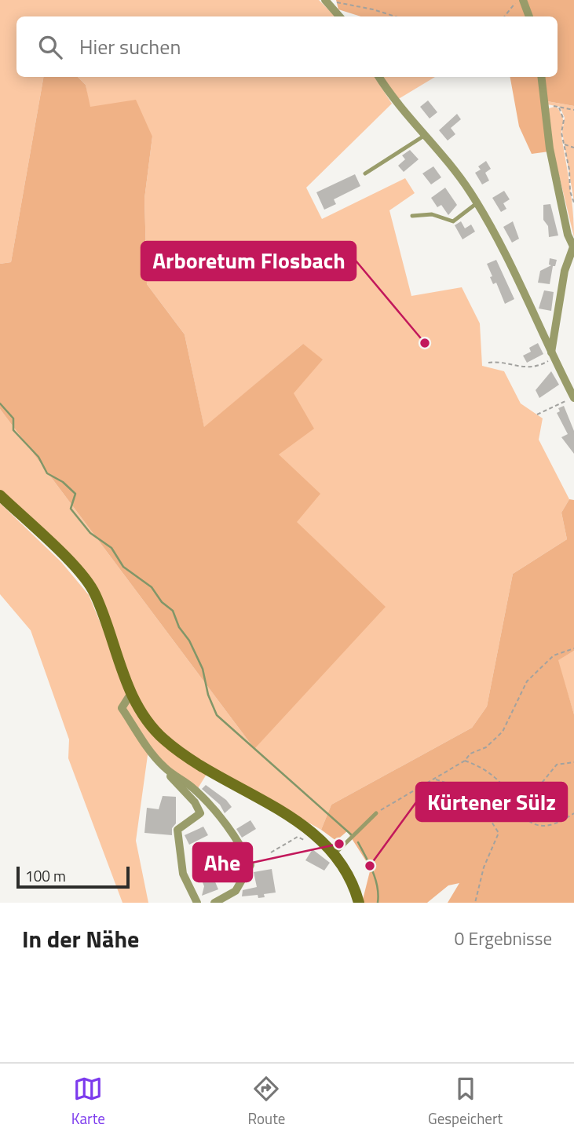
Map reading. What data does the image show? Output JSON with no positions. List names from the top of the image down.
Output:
{
  "places": ["Arboretum Flosbach", "Ahe", "Kürtener Sülz"],
  "scale_bar": "100 m",
  "page": {
    "search": "Hier suchen",
    "scale": "100 m",
    "heading": ["In der Nähe", "0 Ergebnisse"],
    "nav": ["Karte", "Route", "Gespeichert"]
  }
}
